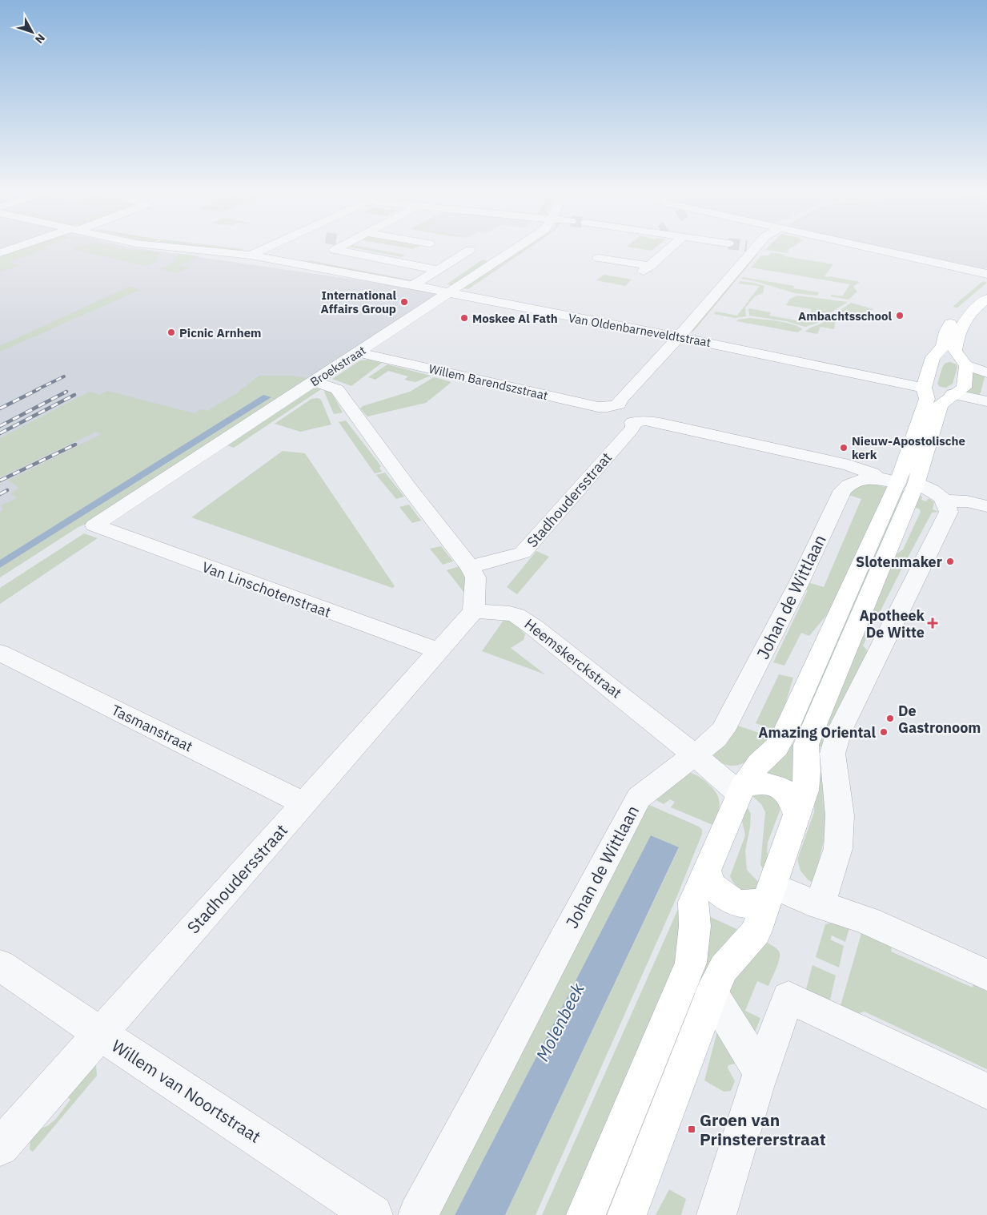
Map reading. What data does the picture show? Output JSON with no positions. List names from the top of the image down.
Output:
{
  "streets": {
    "street": [
      "Van Oldenbarneveldtstraat",
      "Broekstraat",
      "Willem Barendszstraat",
      "Stadhoudersstraat",
      "Van Linschotenstraat",
      "Johan de Wittlaan",
      "Heemskerckstraat",
      "Tasmanstraat",
      "Willem van Noortstraat"
    ]
  },
  "crossings": [
    ["Van Oldenbarneveldtstraat", "Broekstraat"],
    ["Van Oldenbarneveldtstraat", "Willem Barendszstraat"],
    ["Broekstraat", "Willem Barendszstraat"],
    ["Broekstraat", "Van Linschotenstraat"],
    ["Stadhoudersstraat", "Van Linschotenstraat"],
    ["Stadhoudersstraat", "Johan de Wittlaan"],
    ["Stadhoudersstraat", "Heemskerckstraat"],
    ["Stadhoudersstraat", "Tasmanstraat"],
    ["Stadhoudersstraat", "Willem van Noortstraat"],
    ["Johan de Wittlaan", "Heemskerckstraat"]
  ],
  "water": ["Molenbeek"],
  "places": {
    "other": [
      "International Affairs Group",
      "Ambachtsschool",
      "Moskee Al Fath",
      "Picnic Arnhem",
      "Nieuw-Apostolische kerk",
      "Slotenmaker",
      "De Gastronoom",
      "Amazing Oriental"
    ],
    "health": ["Apotheek De Witte"],
    "transit": ["Groen van Prinstererstraat"]
  },
  "north": "bottom right"
}
